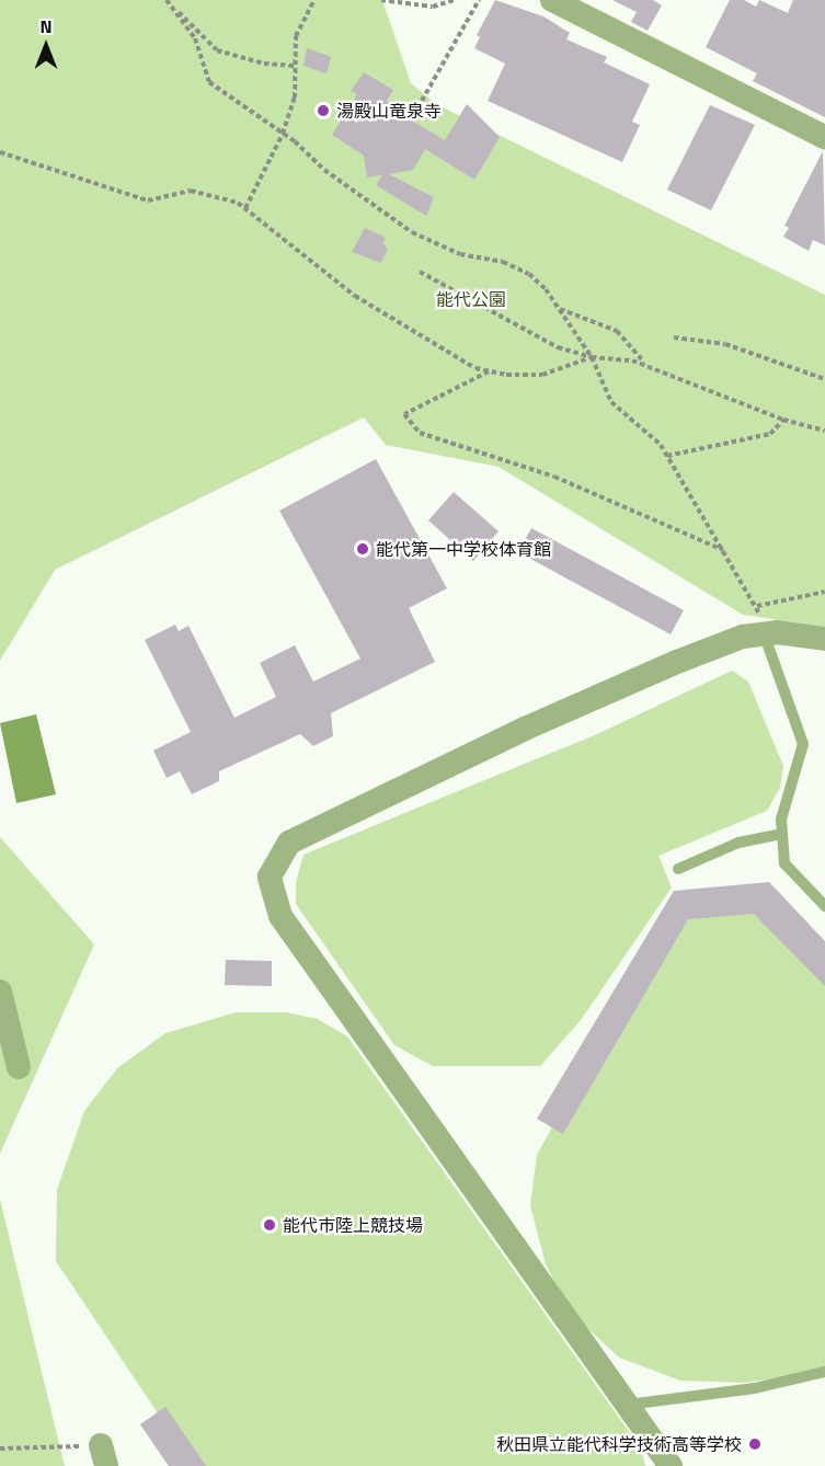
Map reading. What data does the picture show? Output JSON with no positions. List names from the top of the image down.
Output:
{
  "parks": ["能代公園"],
  "places": [
    "湯殿山竜泉寺",
    "能代第一中学校体育館",
    "能代市陸上競技場",
    "秋田県立能代科学技術高等学校"
  ],
  "north": "top"
}
